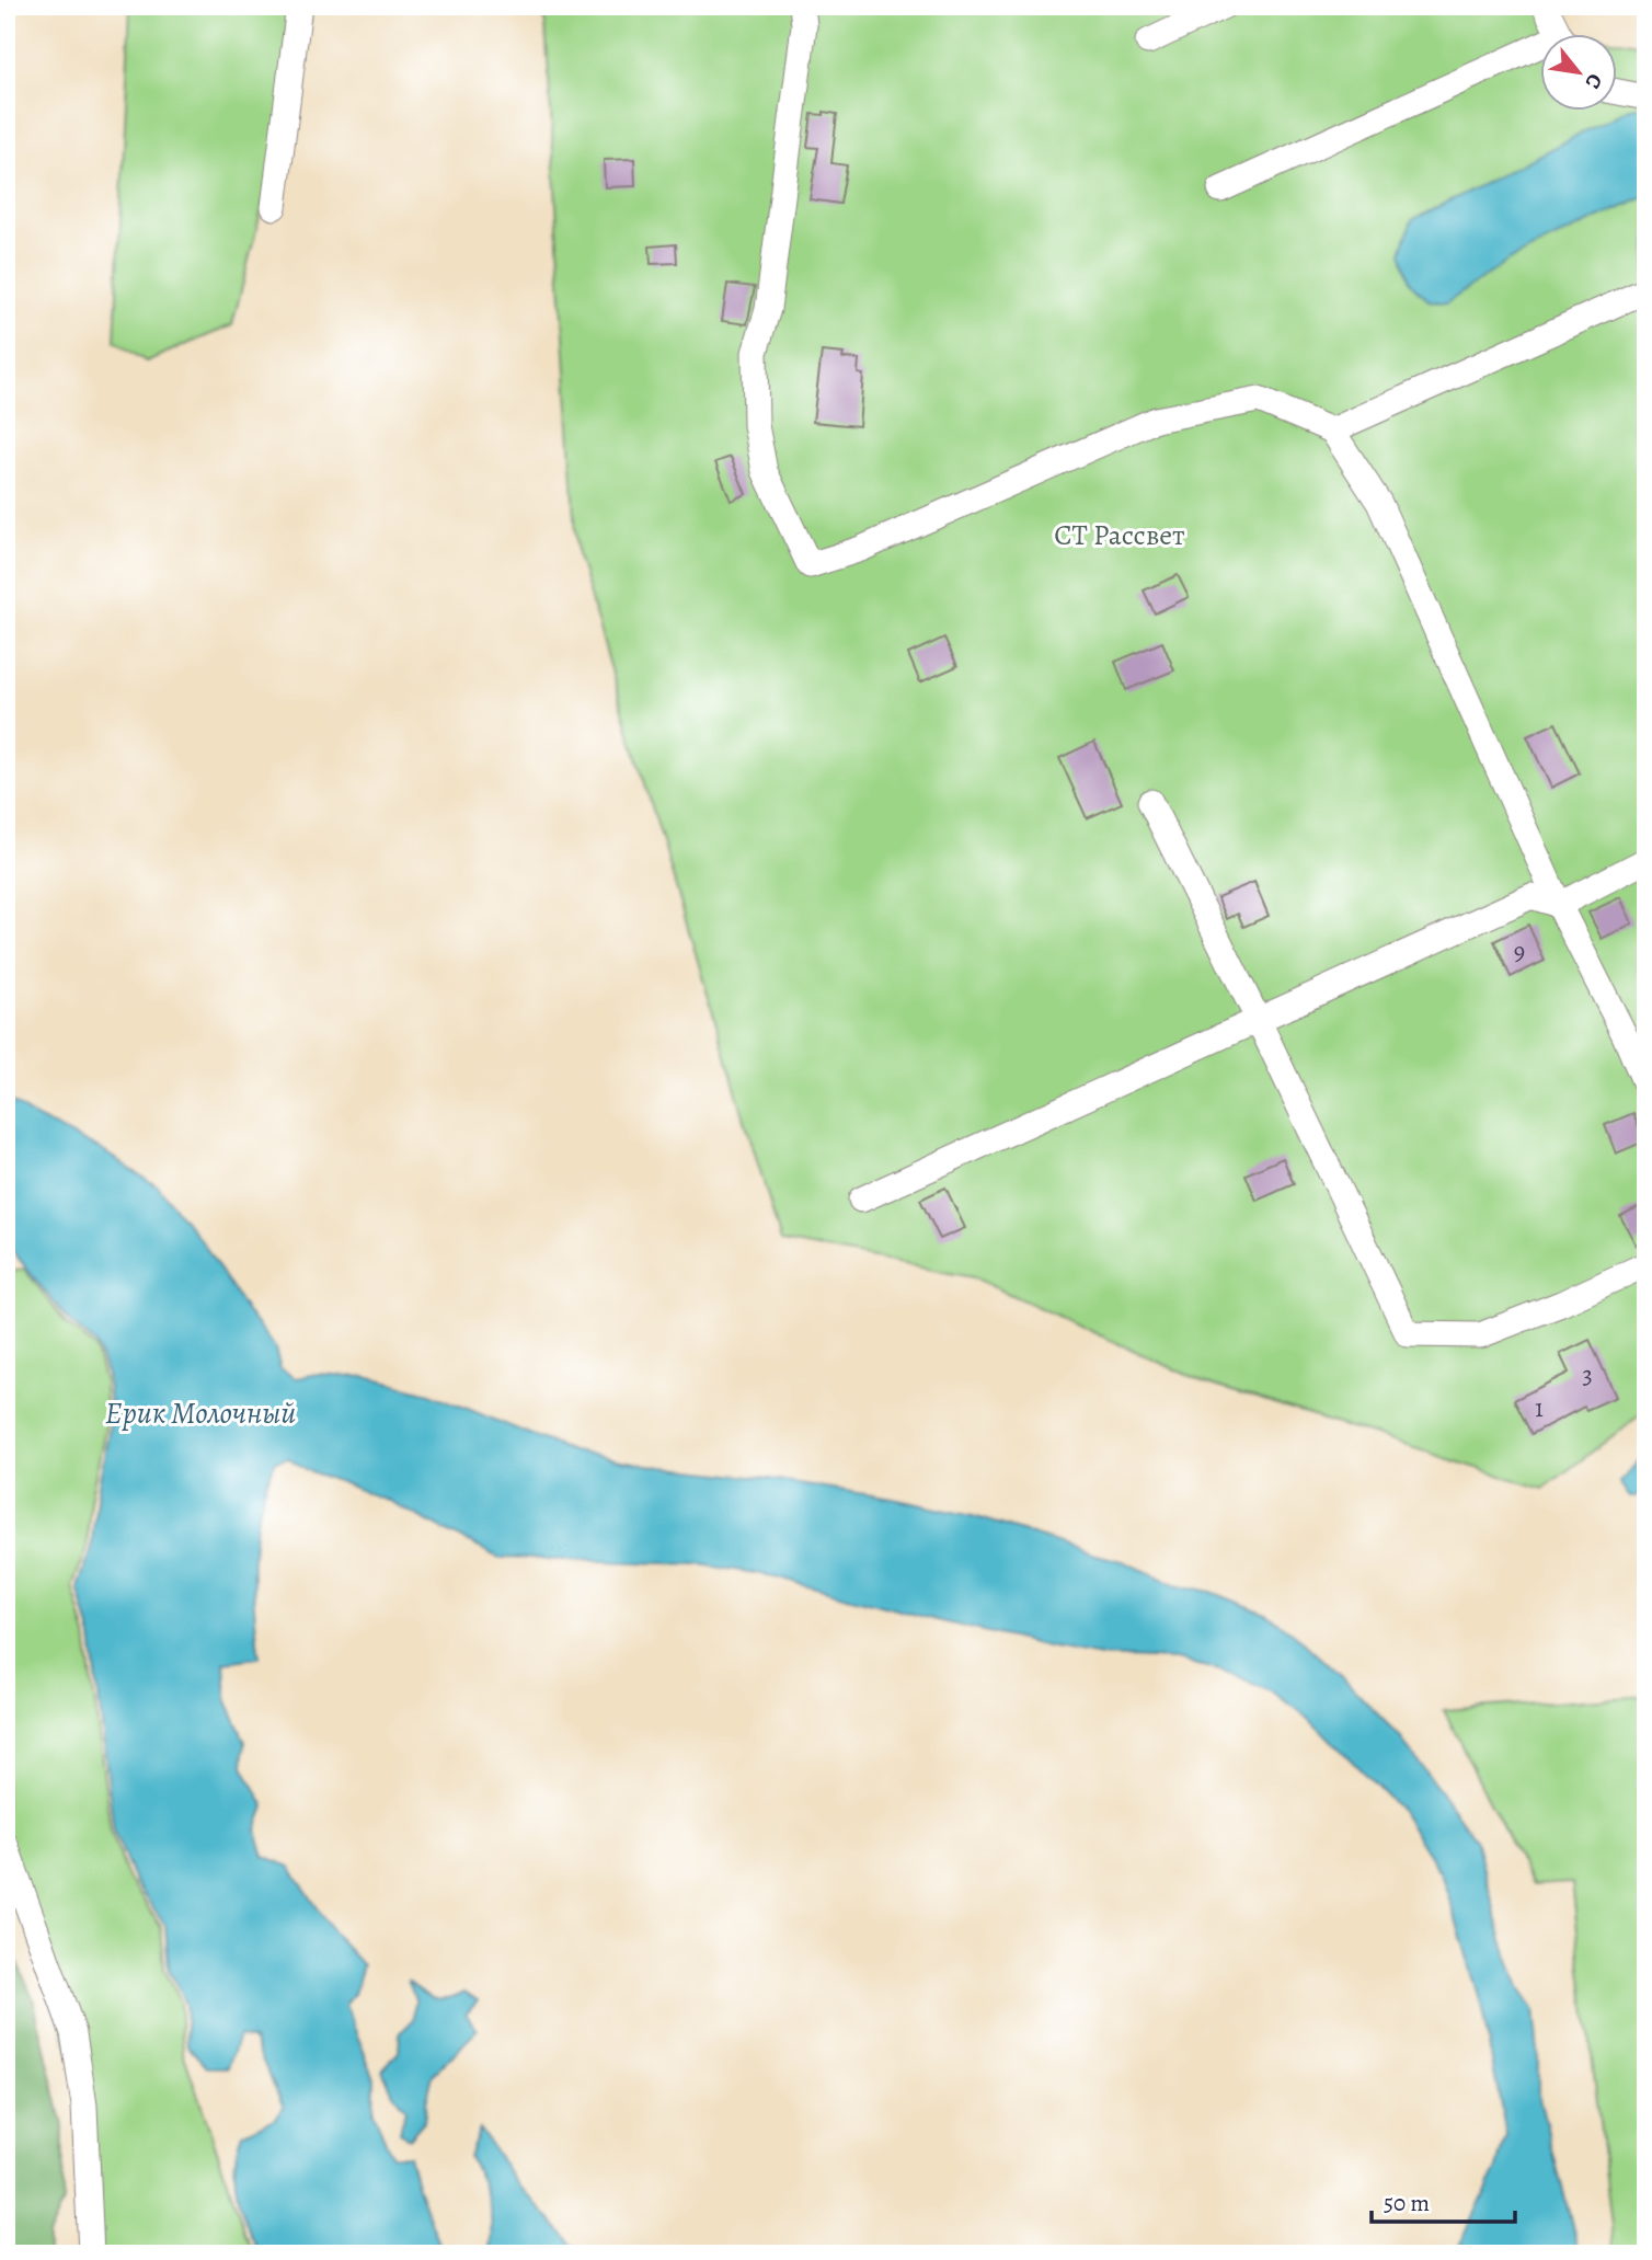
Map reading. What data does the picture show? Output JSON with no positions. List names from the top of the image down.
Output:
{
  "water": ["Ерик Молочный"],
  "parks": ["СТ Рассвет"],
  "house_numbers": ["9", "3", "1"],
  "scale_bar": "50 m",
  "north": "bottom right"
}
